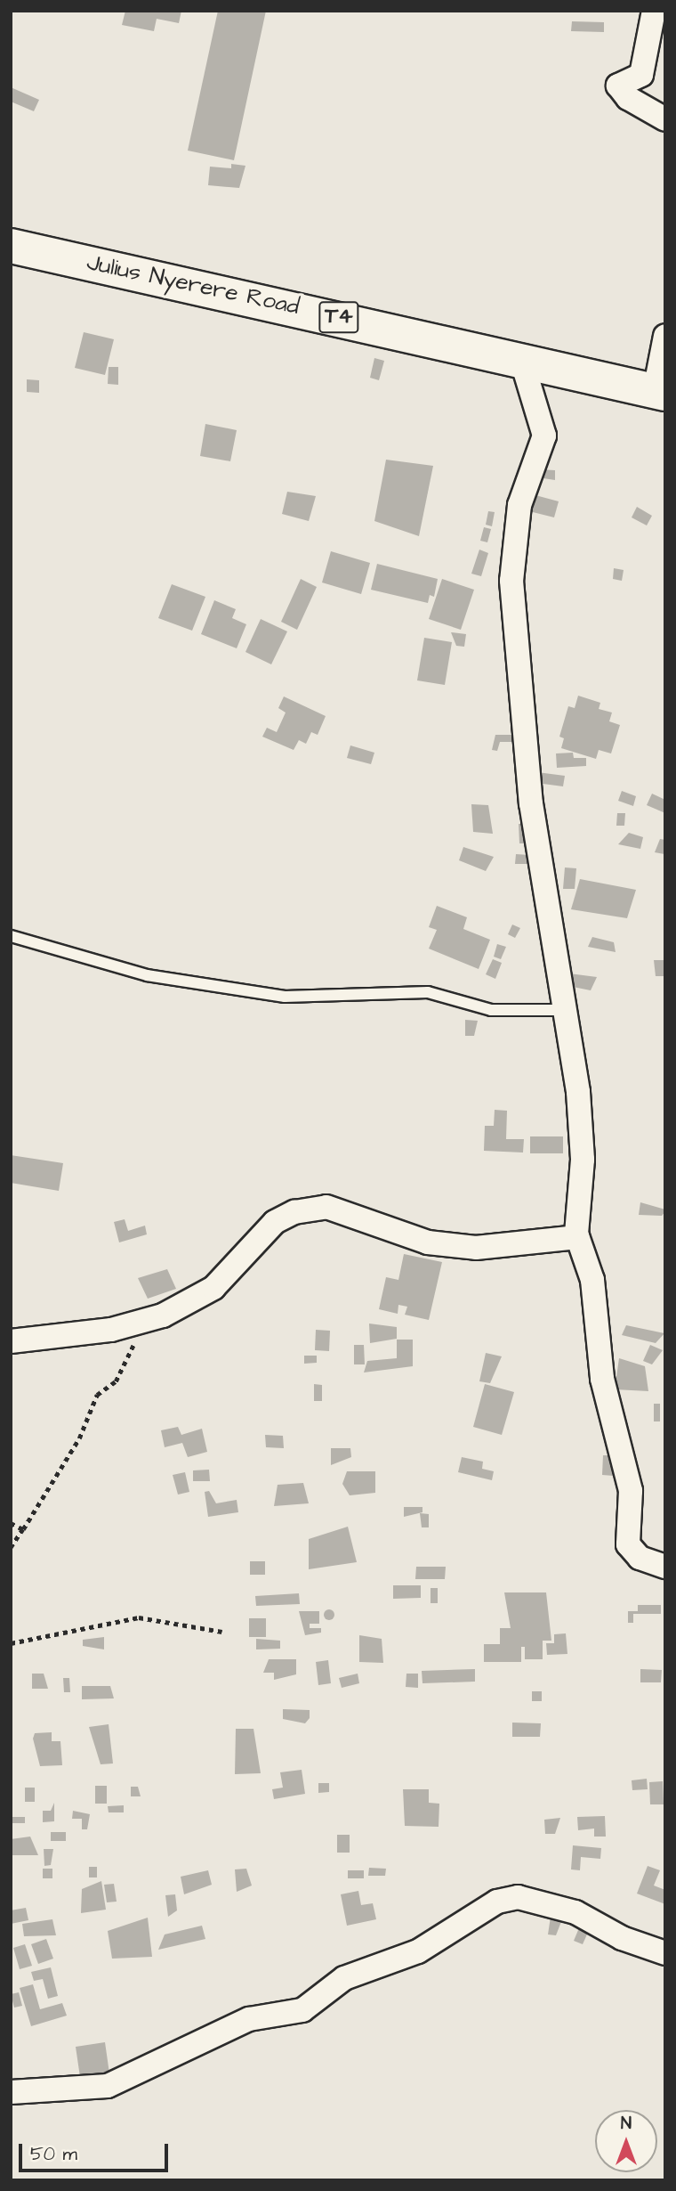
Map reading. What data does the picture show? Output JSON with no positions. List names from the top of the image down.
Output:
{
  "streets": {
    "highway": ["Julius Nyerere Road", "T4"]
  },
  "scale_bar": "50 m",
  "north": "top"
}
